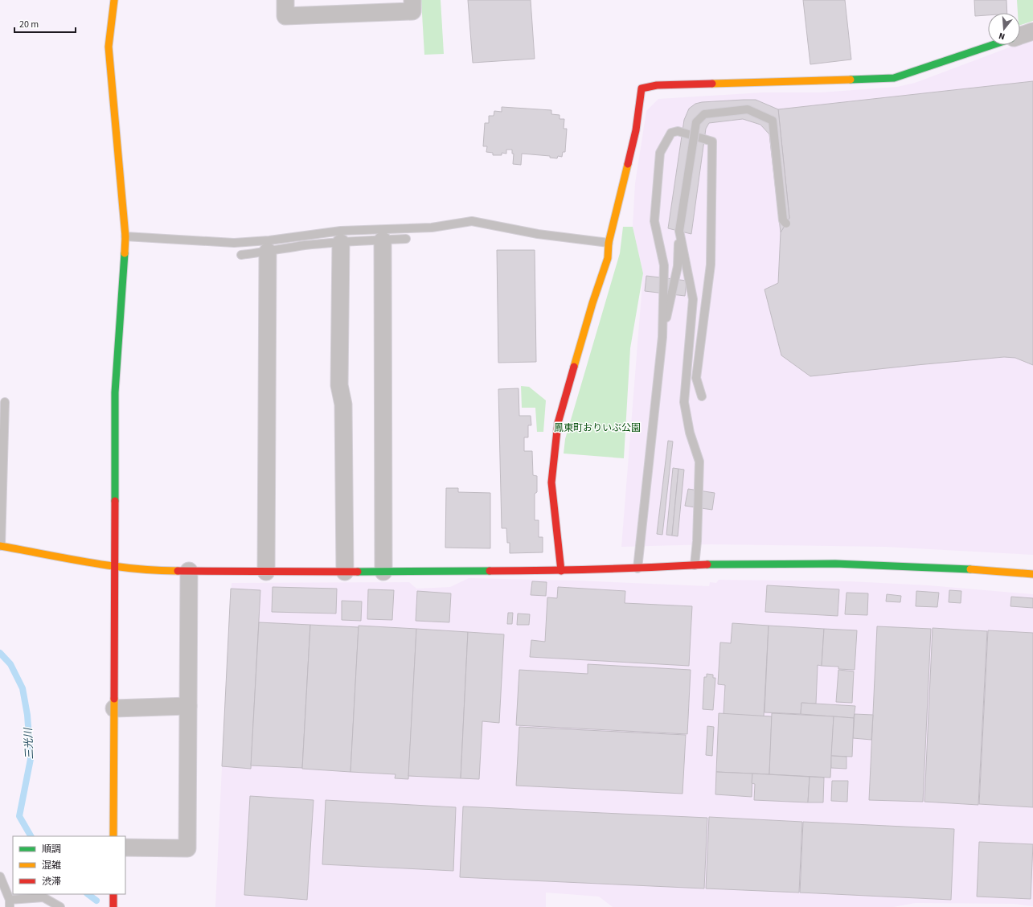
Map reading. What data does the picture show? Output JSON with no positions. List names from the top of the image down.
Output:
{
  "water": ["三光川"],
  "parks": ["鳳東町おりいぶ公園"],
  "legend": ["順調", "混雑", "渋滞"],
  "scale_bar": "20 m",
  "north": "bottom"
}
